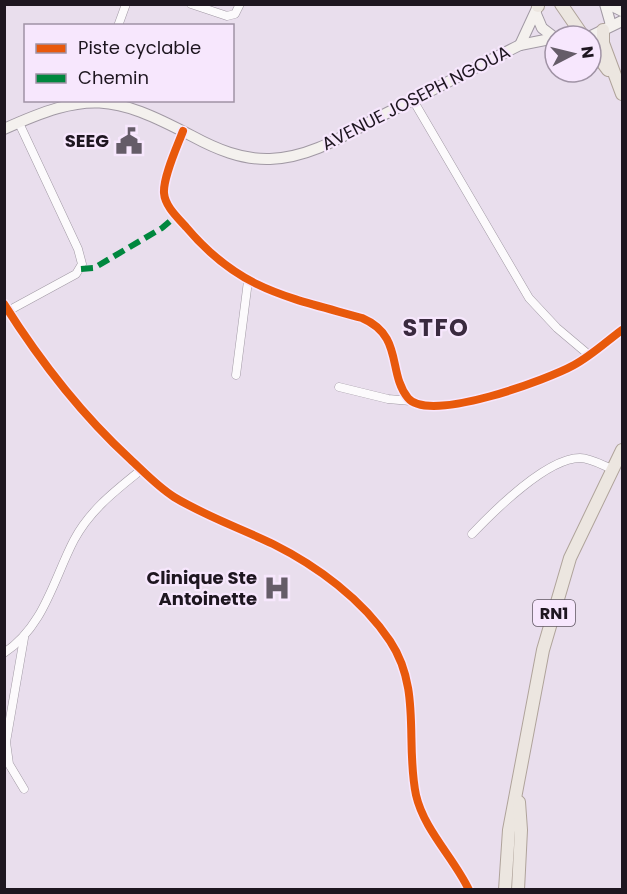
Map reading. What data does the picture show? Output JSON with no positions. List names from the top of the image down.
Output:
{
  "streets": {
    "main road": ["AVENUE JOSEPH NGOUA", "RN1"]
  },
  "districts": ["STFO"],
  "places": {
    "public building": ["SEEG"],
    "hospital": ["Clinique Ste Antoinette"]
  },
  "legend": ["Piste cyclable", "Chemin"],
  "north": "right"
}
